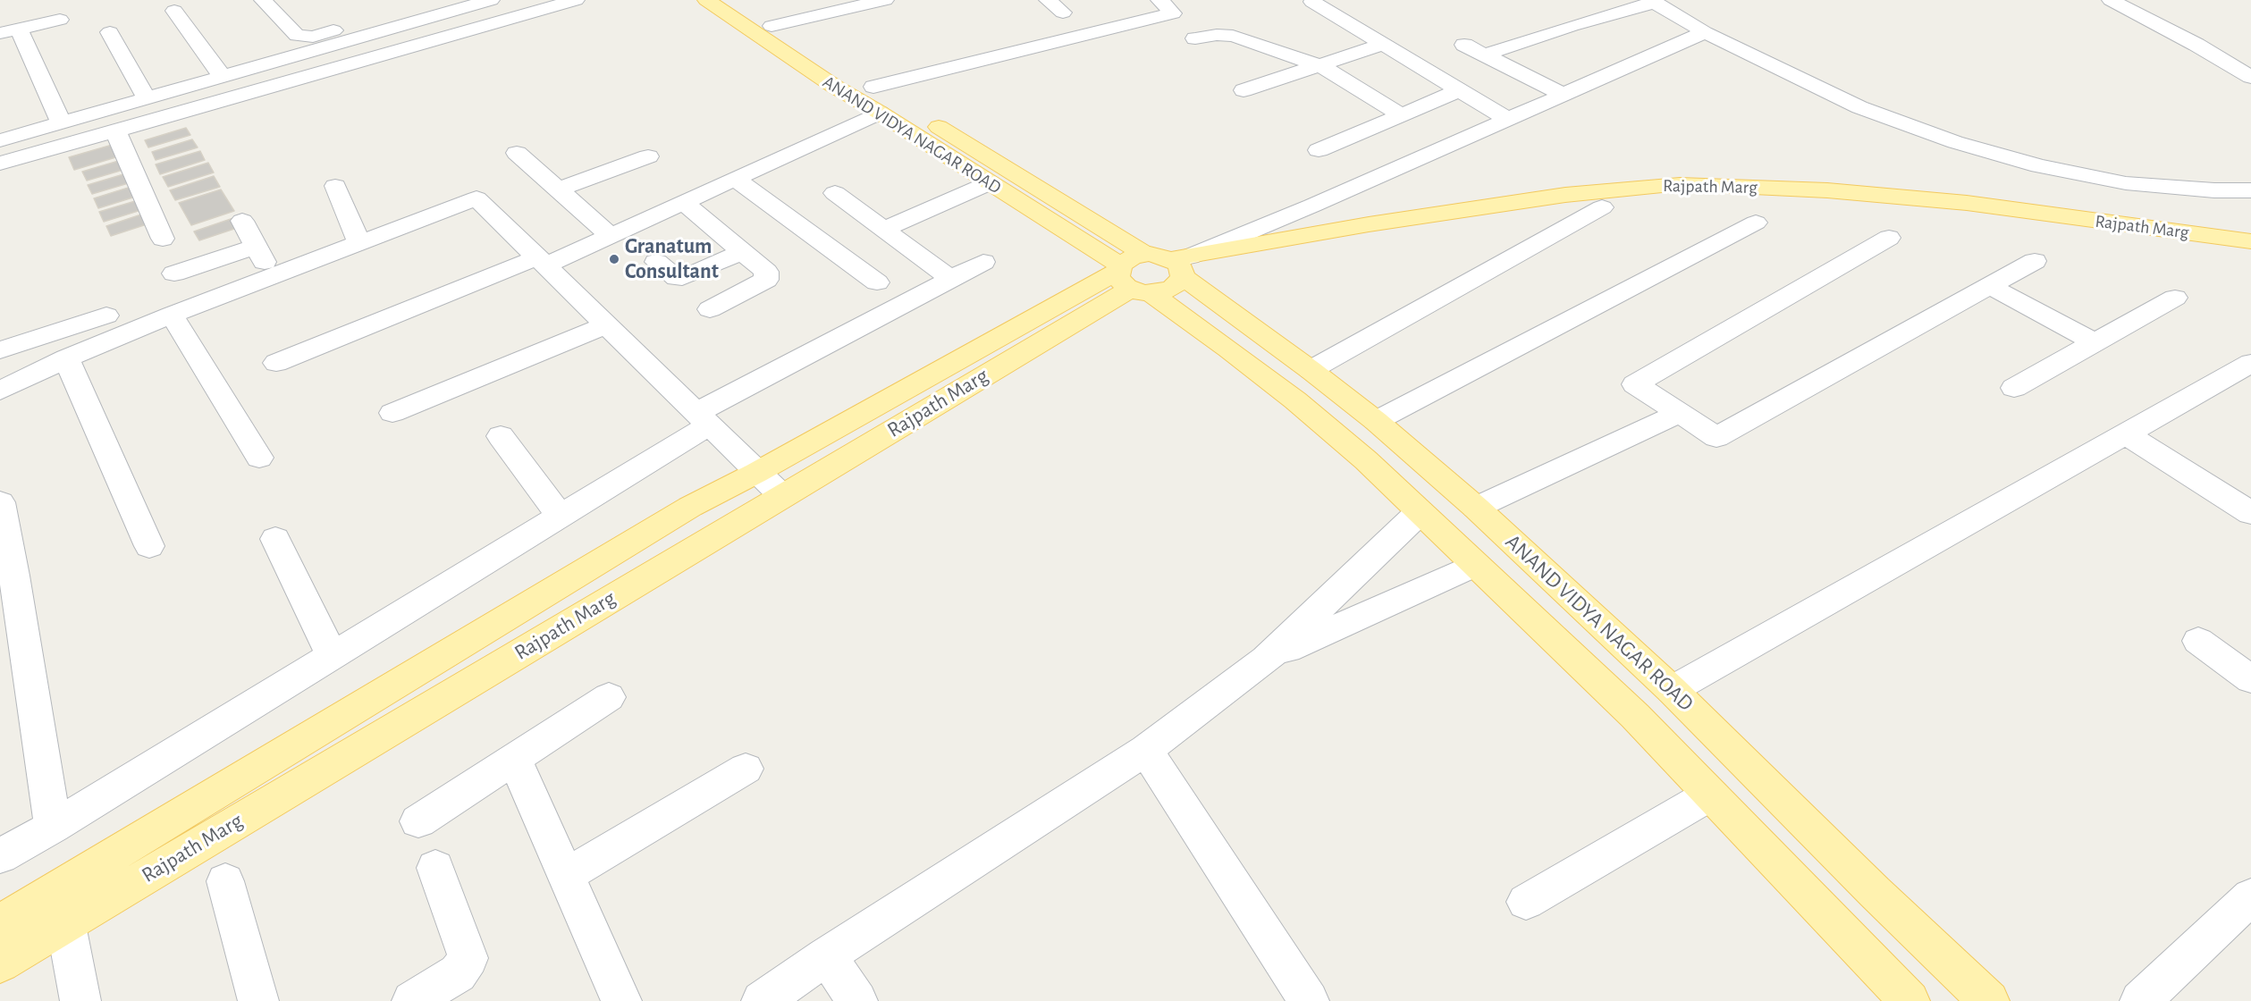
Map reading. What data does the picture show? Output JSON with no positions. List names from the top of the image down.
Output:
{
  "streets": {
    "main road": ["ANAND VIDYA NAGAR ROAD", "Rajpath Marg"]
  },
  "crossings": [
    ["ANAND VIDYA NAGAR ROAD", "Rajpath Marg"]
  ],
  "places": ["Granatum Consultant"]
}
